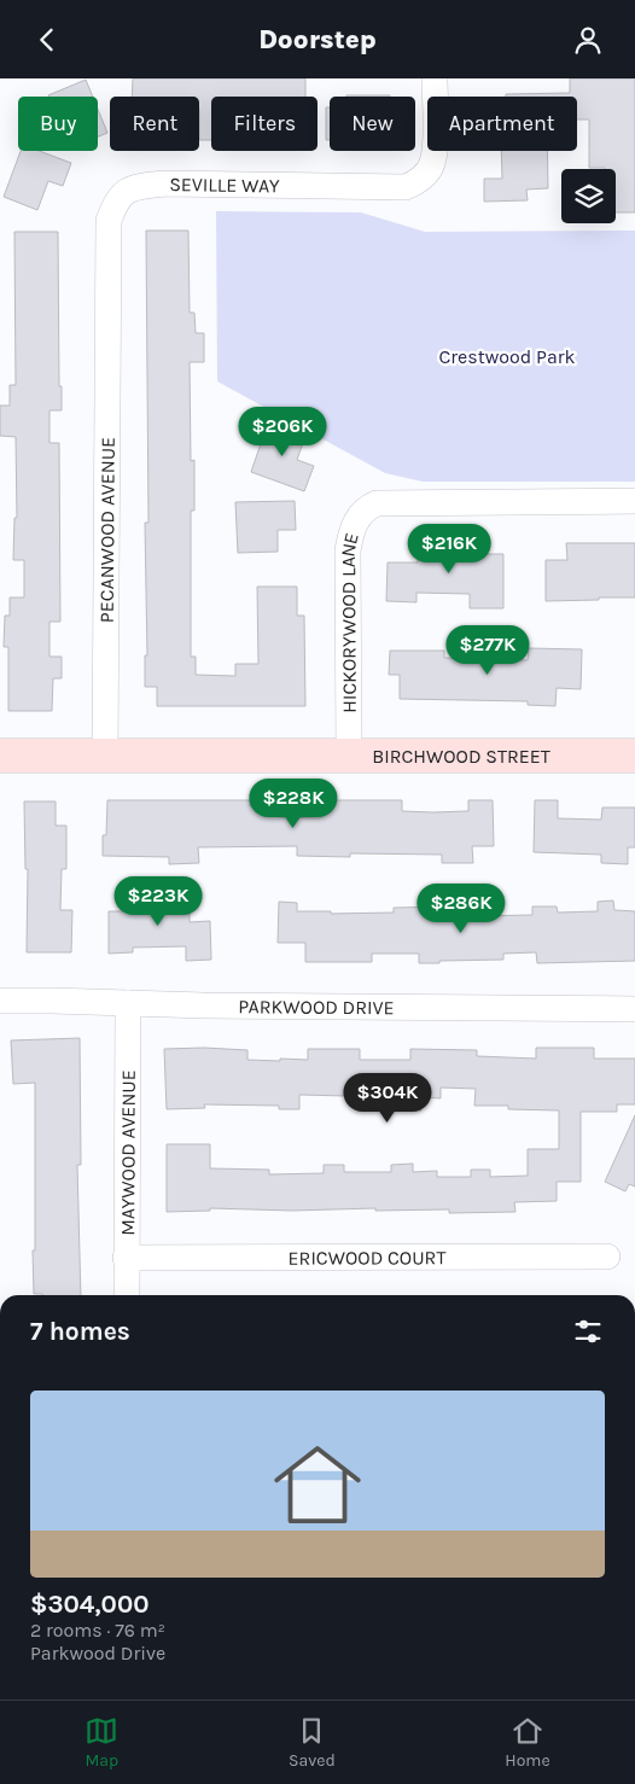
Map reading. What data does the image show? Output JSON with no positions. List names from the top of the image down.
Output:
{
  "streets": {
    "street": [
      "SEVILLE WAY",
      "PECANWOOD AVENUE",
      "HICKORYWOOD LANE",
      "BIRCHWOOD STREET",
      "PARKWOOD DRIVE",
      "MAYWOOD AVENUE",
      "ERICWOOD COURT"
    ]
  },
  "crossings": [
    ["SEVILLE WAY", "PECANWOOD AVENUE"],
    ["PECANWOOD AVENUE", "BIRCHWOOD STREET"],
    ["HICKORYWOOD LANE", "BIRCHWOOD STREET"],
    ["PARKWOOD DRIVE", "MAYWOOD AVENUE"],
    ["MAYWOOD AVENUE", "ERICWOOD COURT"]
  ],
  "parks": ["Crestwood Park"],
  "page": {
    "header": "Doorstep",
    "chip": [
      "Buy",
      "Rent",
      "Filters",
      "New",
      "Apartment"
    ],
    "price": [
      "$206K",
      "$216K",
      "$277K",
      "$228K",
      "$223K",
      "$286K",
      "$304K"
    ],
    "heading": "7 homes",
    "list": [
      {
        "name": "$304,000",
        "note": "2 rooms · 76 m² · Parkwood Drive"
      }
    ],
    "tabs": ["Map", "Saved", "Home"]
  }
}
